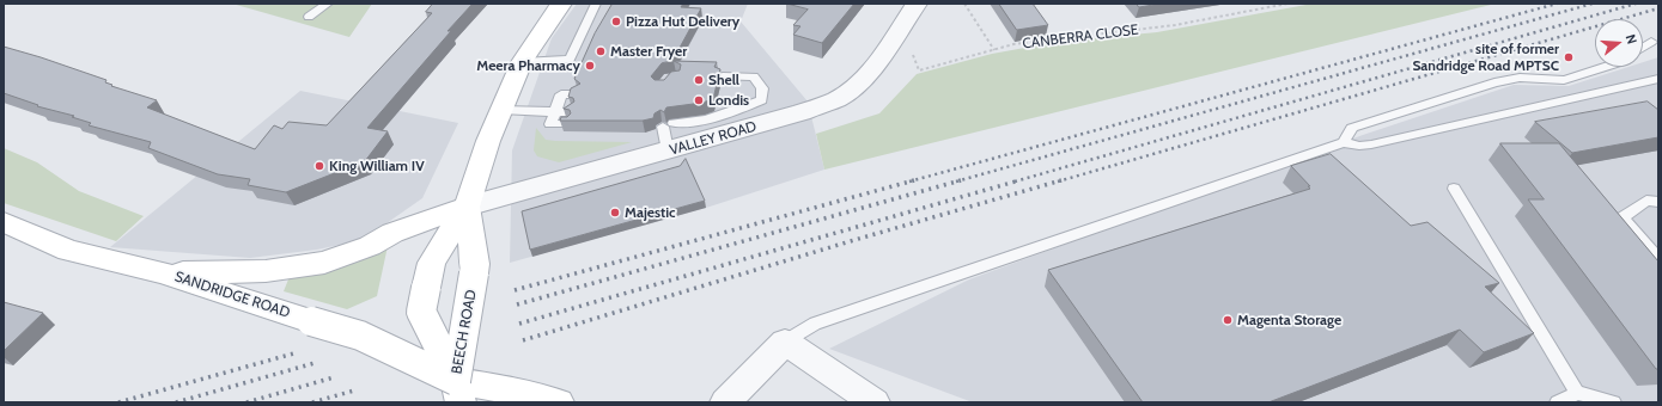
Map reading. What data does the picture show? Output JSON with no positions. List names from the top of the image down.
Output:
{
  "streets": {
    "main road": ["SANDRIDGE ROAD", "BEECH ROAD"],
    "street": ["VALLEY ROAD"],
    "path": ["CANBERRA CLOSE"]
  },
  "crossings": [
    ["CANBERRA CLOSE", "VALLEY ROAD"],
    ["VALLEY ROAD", "BEECH ROAD"],
    ["SANDRIDGE ROAD", "BEECH ROAD"]
  ],
  "places": [
    "Pizza Hut Delivery",
    "Master Fryer",
    "site of former Sandridge Road MPTSC",
    "Meera Pharmacy",
    "Shell",
    "Londis",
    "King William IV",
    "Majestic",
    "Magenta Storage"
  ],
  "north": "right"
}
